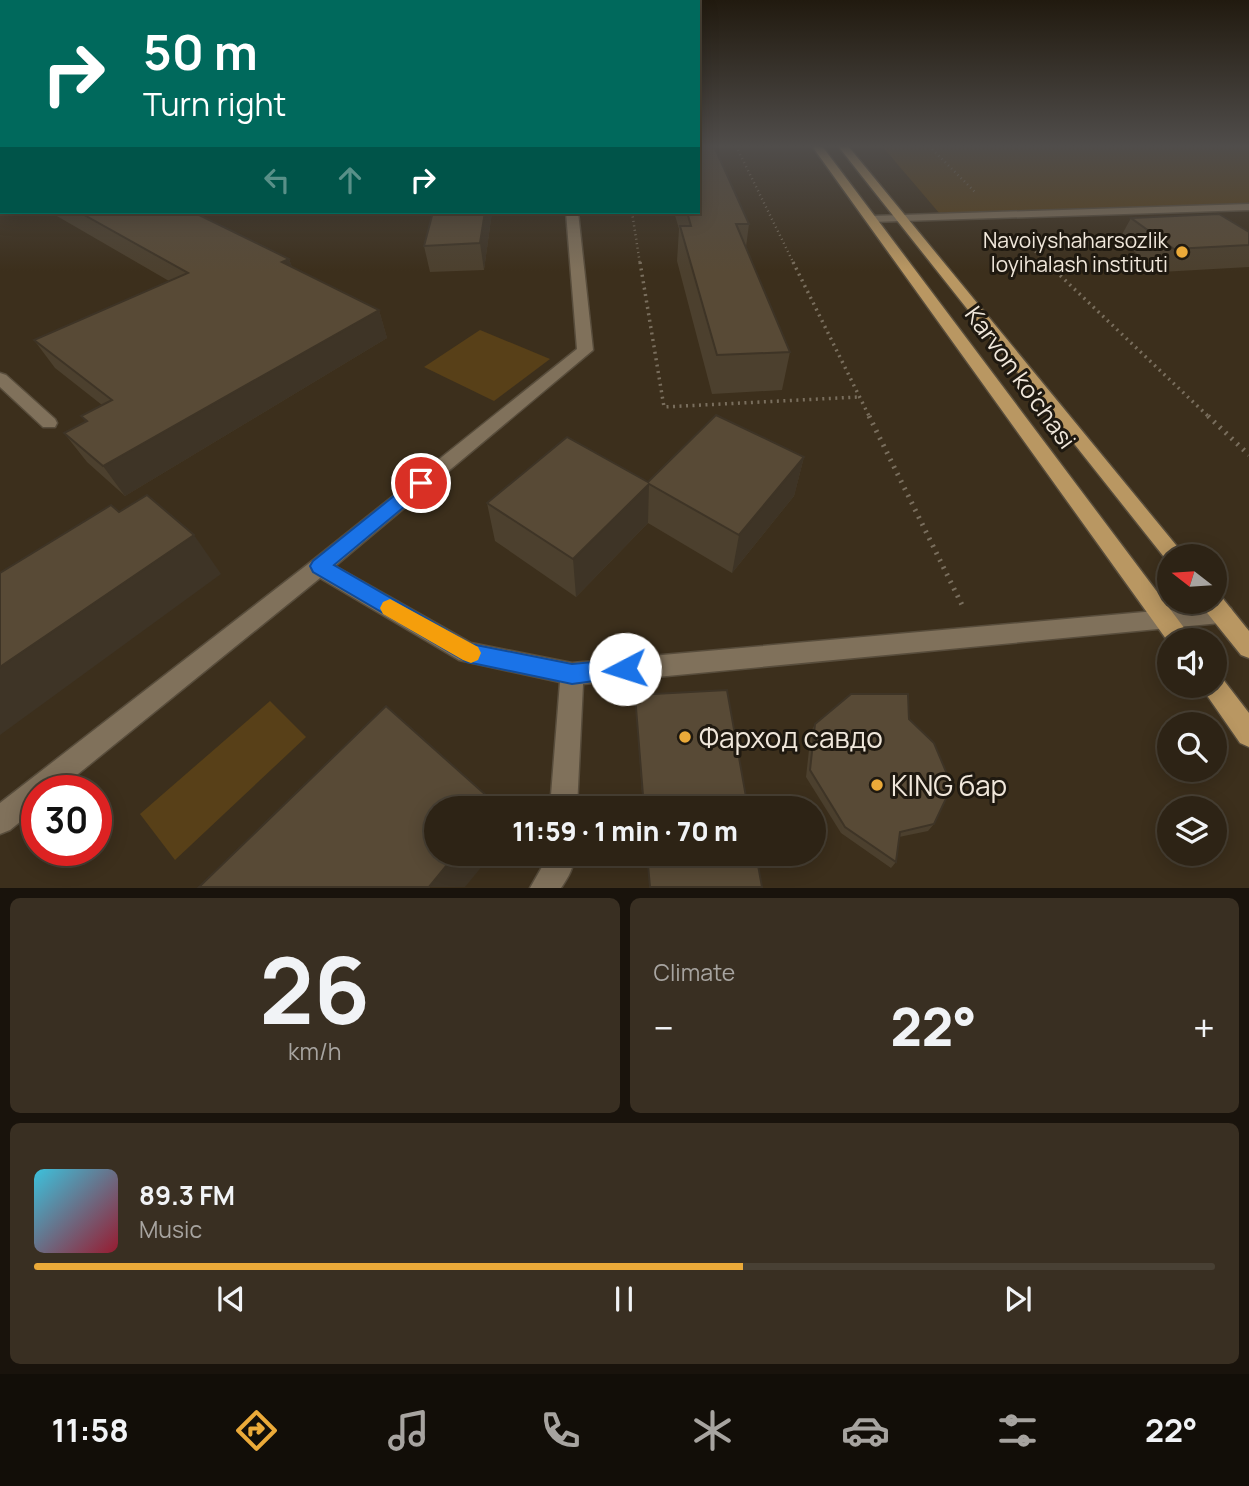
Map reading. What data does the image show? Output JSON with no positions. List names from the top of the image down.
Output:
{
  "streets": {
    "main road": ["Karvon ko'chasi"]
  },
  "places": ["Navoiyshaharsozlik loyihalash instituti", "Фарход савдо", "KING бар"],
  "north": "left",
  "page": {
    "turn": ["50 m", "Turn right"],
    "limit": "30",
    "trip": "11:59 · 1 min · 70 m",
    "tile": [
      ["26", "km/h"],
      "Climate"
    ],
    "heat": ["−", "22°", "+"],
    "song": ["89.3 FM", "Music"],
    "tabs": ["11:58", "22°"]
  }
}
